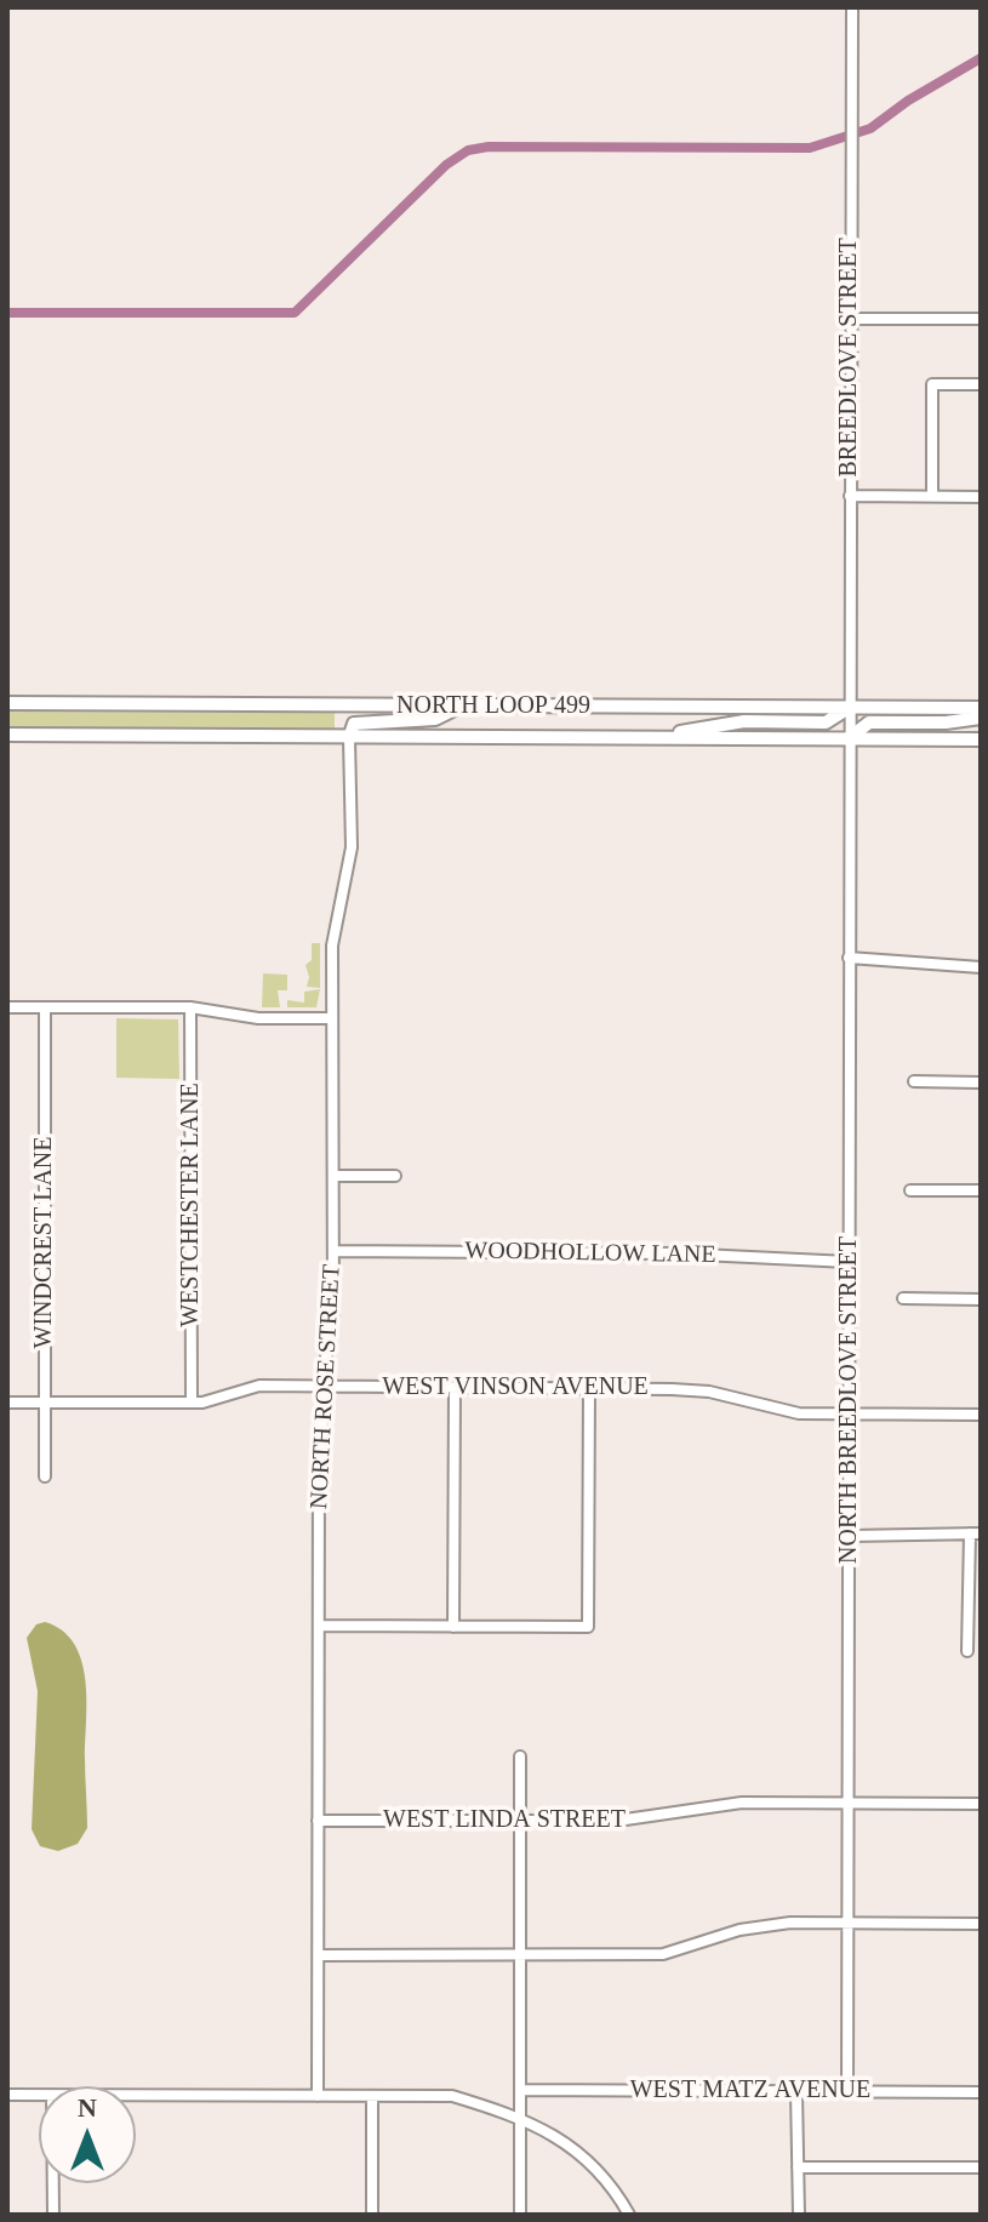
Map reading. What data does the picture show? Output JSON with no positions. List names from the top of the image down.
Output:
{
  "streets": {
    "main road": ["NORTH LOOP 499"],
    "street": [
      "BREEDLOVE STREET",
      "WESTCHESTER LANE",
      "WINDCREST LANE",
      "WOODHOLLOW LANE",
      "NORTH ROSE STREET",
      "WEST VINSON AVENUE",
      "NORTH BREEDLOVE STREET",
      "WEST LINDA STREET",
      "WEST MATZ AVENUE"
    ]
  },
  "crossings": [
    ["BREEDLOVE STREET", "NORTH LOOP 499"],
    ["BREEDLOVE STREET", "NORTH BREEDLOVE STREET"],
    ["NORTH LOOP 499", "NORTH ROSE STREET"],
    ["NORTH LOOP 499", "NORTH BREEDLOVE STREET"],
    ["WESTCHESTER LANE", "WEST VINSON AVENUE"],
    ["WINDCREST LANE", "WEST VINSON AVENUE"],
    ["WOODHOLLOW LANE", "NORTH ROSE STREET"],
    ["WOODHOLLOW LANE", "NORTH BREEDLOVE STREET"],
    ["NORTH ROSE STREET", "WEST VINSON AVENUE"],
    ["NORTH ROSE STREET", "WEST LINDA STREET"],
    ["WEST VINSON AVENUE", "NORTH BREEDLOVE STREET"],
    ["NORTH BREEDLOVE STREET", "WEST LINDA STREET"],
    ["NORTH BREEDLOVE STREET", "WEST MATZ AVENUE"]
  ],
  "north": "top"
}
